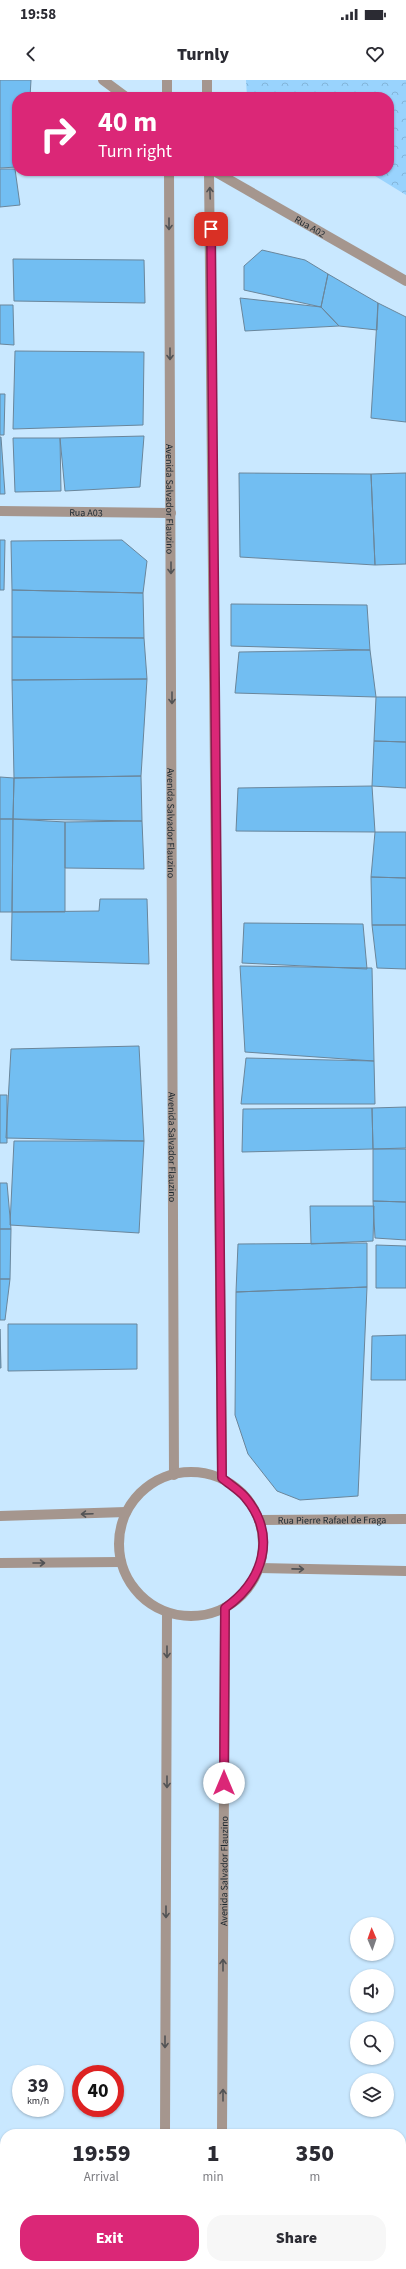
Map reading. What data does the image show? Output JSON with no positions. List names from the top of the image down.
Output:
{
  "streets": {
    "street": [
      "Rua A02",
      "Avenida Salvador Flauzino",
      "Rua A03",
      "Rua Pierre Rafael de Fraga"
    ]
  },
  "crossings": [
    ["Avenida Salvador Flauzino", "Rua A03"]
  ],
  "north": "top",
  "page": {
    "status": "19:58",
    "header": "Turnly",
    "turn": ["40 m", "Turn right"],
    "speed": "39 km/h",
    "limit": "40",
    "eta": [
      "19:59",
      "Arrival",
      "1",
      "min",
      "350",
      "m"
    ],
    "buttons": ["Exit", "Share"]
  }
}
